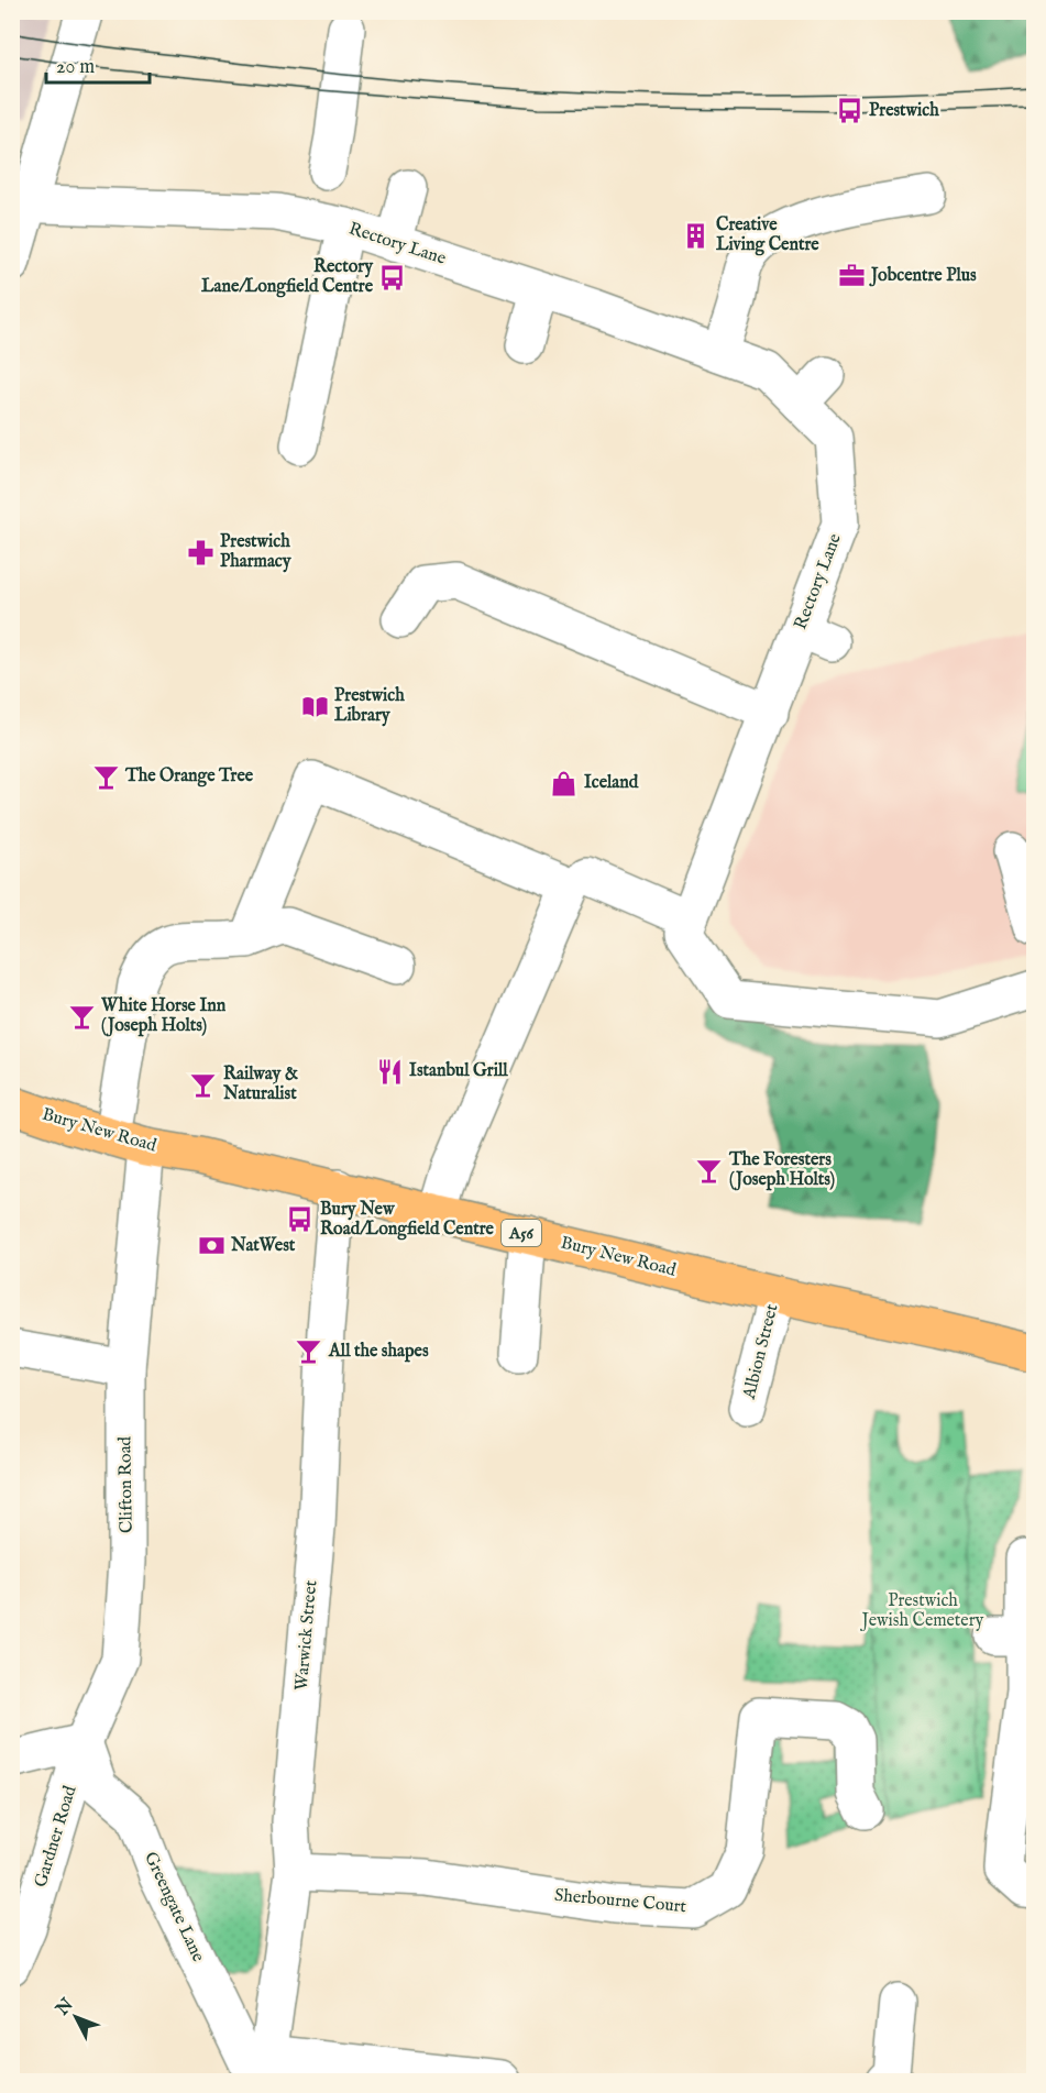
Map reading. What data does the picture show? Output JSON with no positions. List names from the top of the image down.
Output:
{
  "streets": {
    "highway": ["Bury New Road", "A56"],
    "street": [
      "Rectory Lane",
      "Albion Street",
      "Clifton Road",
      "Warwick Street",
      "Gardner Road",
      "Sherbourne Court",
      "Greengate Lane"
    ]
  },
  "crossings": [
    ["Bury New Road", "Albion Street"],
    ["Bury New Road", "Clifton Road"],
    ["Bury New Road", "Warwick Street"],
    ["Clifton Road", "Gardner Road"],
    ["Clifton Road", "Greengate Lane"],
    ["Warwick Street", "Sherbourne Court"],
    ["Warwick Street", "Greengate Lane"],
    ["Gardner Road", "Greengate Lane"]
  ],
  "parks": ["Prestwich Jewish Cemetery"],
  "places": {
    "bus stop": ["Prestwich", "Rectory Lane/Longfield Centre", "Bury New Road/Longfield Centre"],
    "building": ["Creative Living Centre"],
    "office": ["Jobcentre Plus"],
    "pharmacy": ["Prestwich Pharmacy"],
    "library": ["Prestwich Library"],
    "bar": [
      "The Orange Tree",
      "White Horse Inn (Joseph Holts)",
      "Railway & Naturalist",
      "The Foresters (Joseph Holts)",
      "All the shapes"
    ],
    "shop": ["Iceland"],
    "restaurant": ["Istanbul Grill"],
    "bank": ["NatWest"]
  },
  "scale_bar": "20 m",
  "north": "top left"
}
